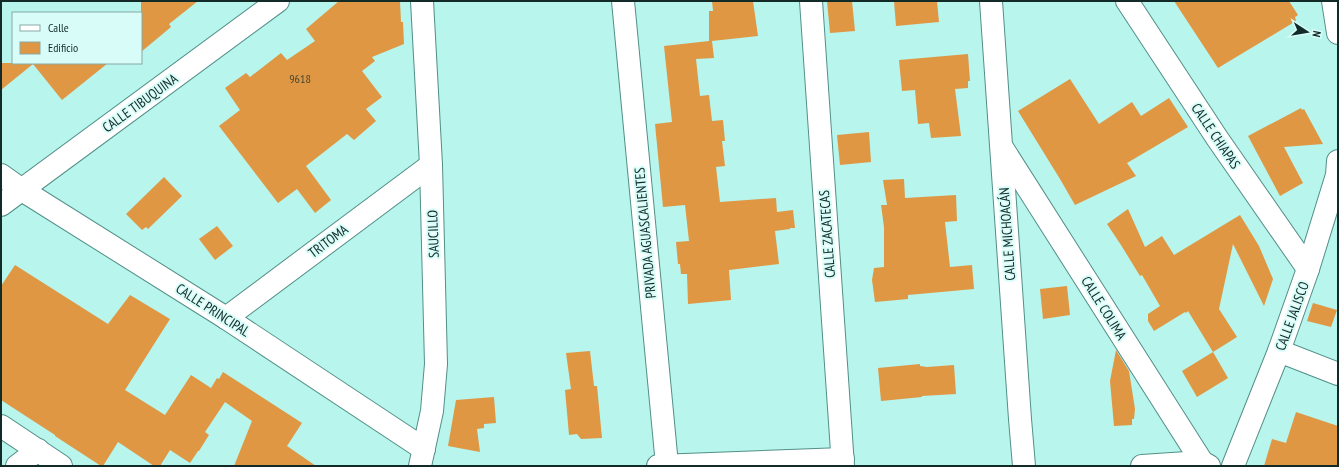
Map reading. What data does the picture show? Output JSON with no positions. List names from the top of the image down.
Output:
{
  "streets": {
    "street": [
      "CALLE TIBUQUINA",
      "CALLE CHIAPAS",
      "PRIVADA AGUASCALIENTES",
      "SAUCILLO",
      "CALLE ZACATECAS",
      "CALLE MICHOACÁN",
      "TRITOMA",
      "CALLE COLIMA",
      "CALLE PRINCIPAL",
      "CALLE JALISCO"
    ]
  },
  "crossings": [
    ["CALLE TIBUQUINA", "CALLE PRINCIPAL"],
    ["CALLE CHIAPAS", "CALLE JALISCO"],
    ["SAUCILLO", "TRITOMA"],
    ["SAUCILLO", "CALLE PRINCIPAL"],
    ["CALLE MICHOACÁN", "CALLE COLIMA"],
    ["TRITOMA", "CALLE PRINCIPAL"]
  ],
  "house_numbers": ["9618"],
  "legend": ["Calle", "Edificio"],
  "north": "right"
}
